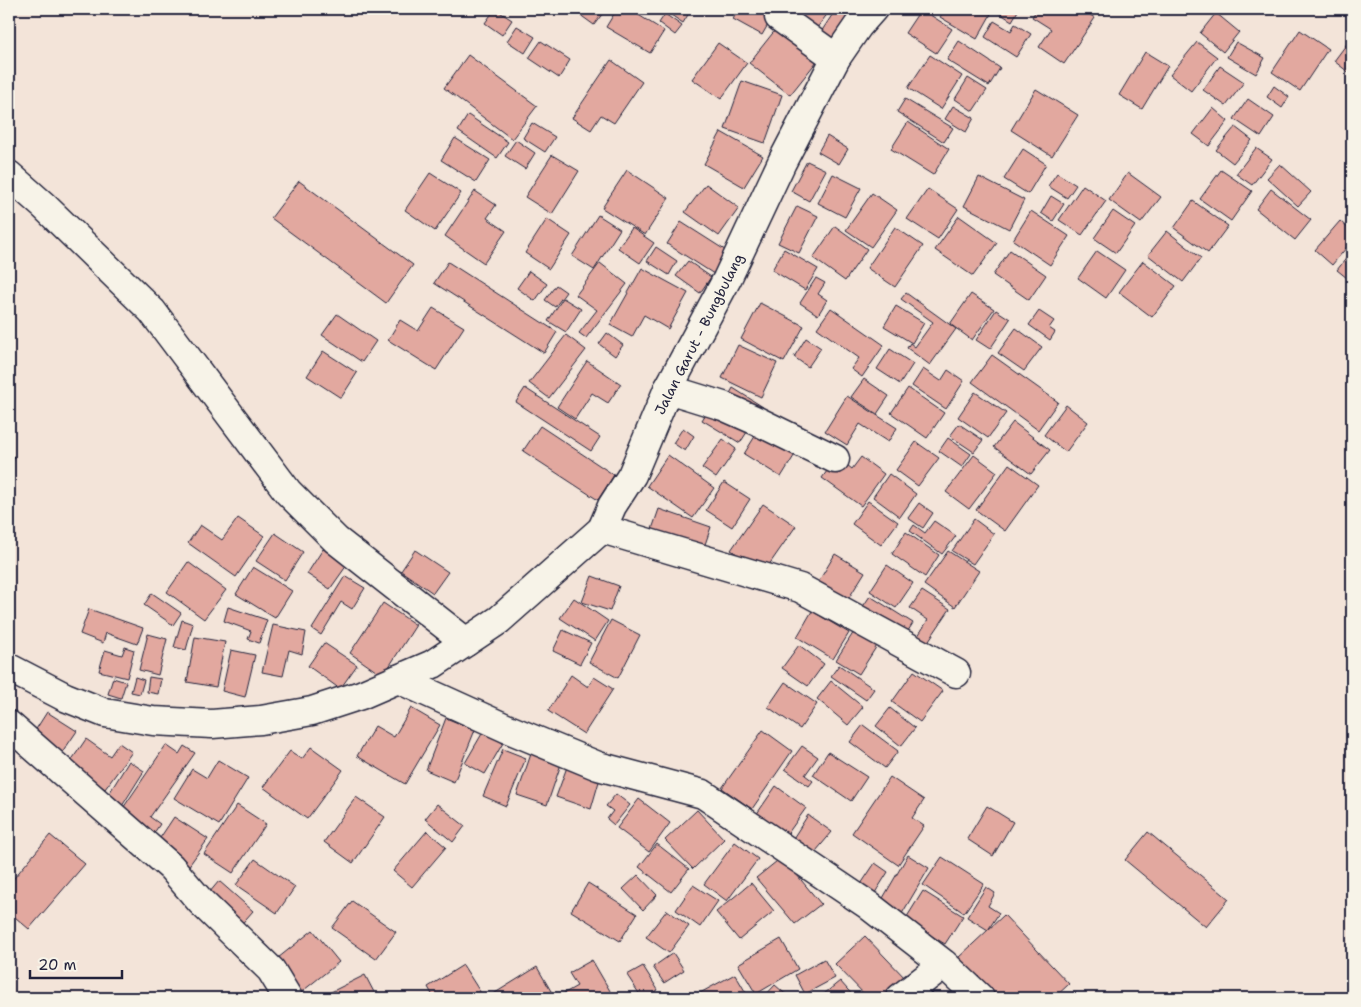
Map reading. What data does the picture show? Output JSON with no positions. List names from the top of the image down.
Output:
{
  "streets": {
    "street": ["Jalan Garut - Bungbulang"]
  },
  "scale_bar": "20 m"
}
